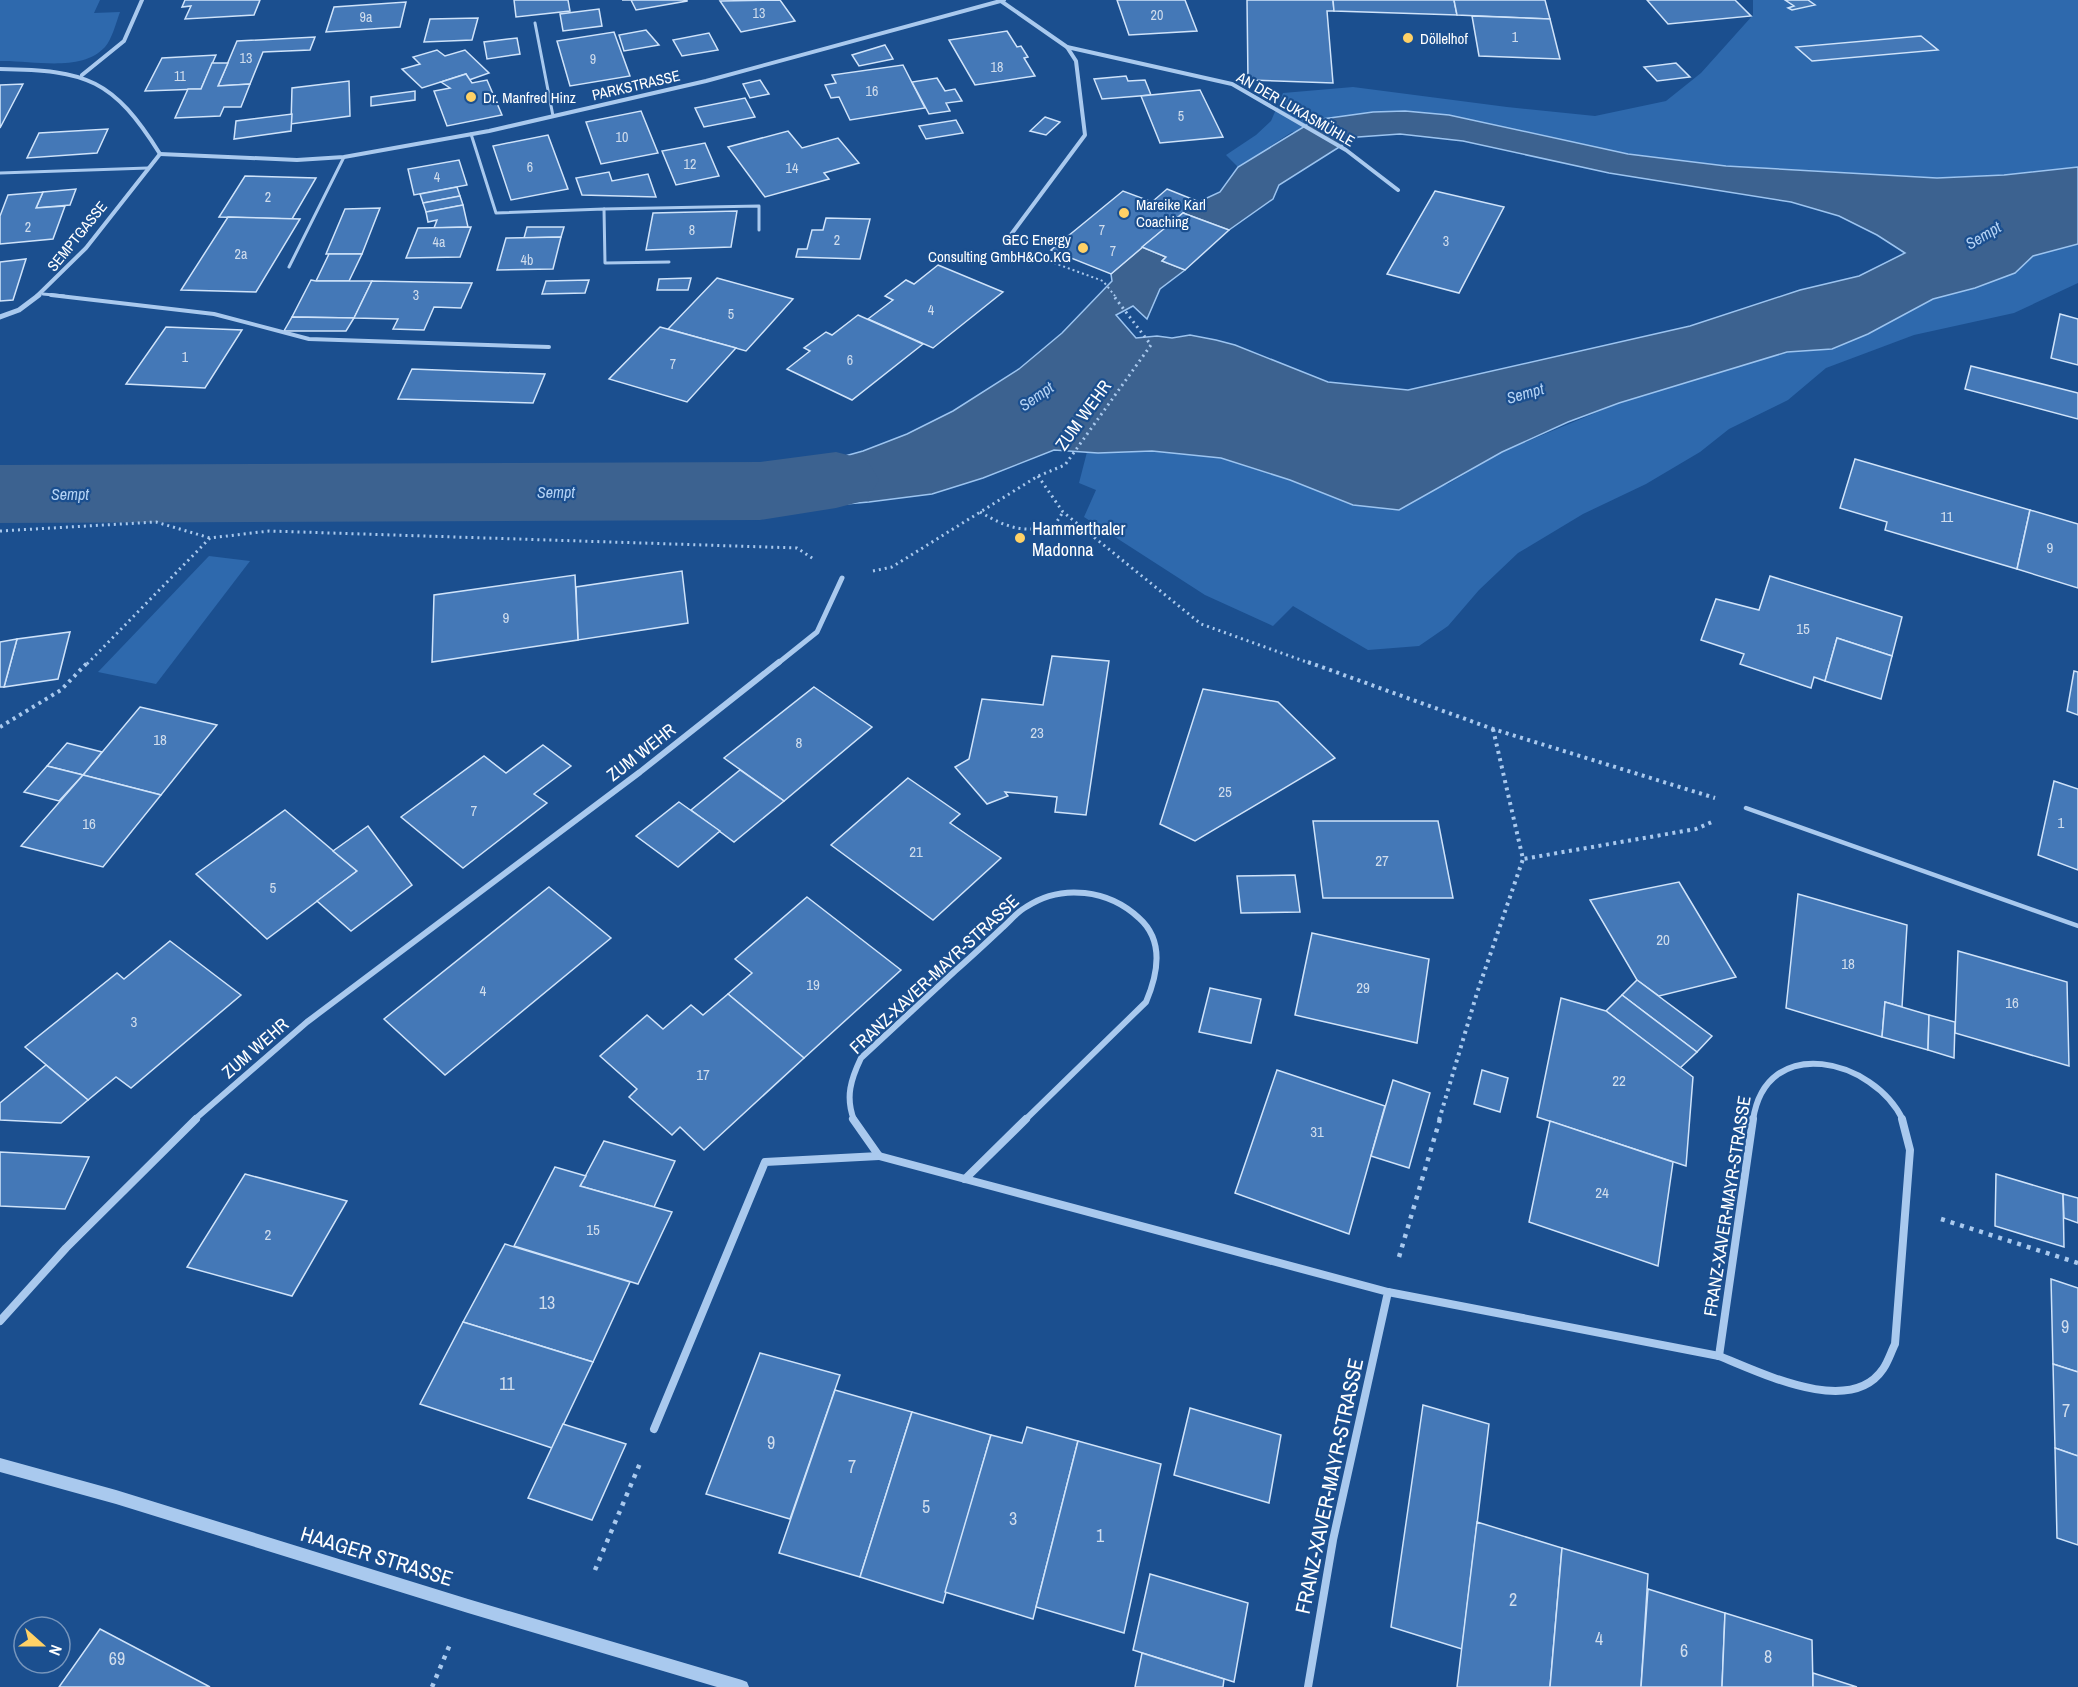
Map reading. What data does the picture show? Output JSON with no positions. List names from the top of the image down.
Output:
{
  "streets": {
    "street": [
      "PARKSTRASSE",
      "AN DER LUKASMÜHLE",
      "SEMPTGASSE",
      "ZUM WEHR",
      "FRANZ-XAVER-MAYR-STRASSE",
      "HAAGER STRASSE"
    ]
  },
  "crossings": [
    ["PARKSTRASSE", "AN DER LUKASMÜHLE"],
    ["PARKSTRASSE", "SEMPTGASSE"]
  ],
  "water": ["Sempt"],
  "places": [
    "Döllelhof",
    "Dr. Manfred Hinz",
    "Mareike Karl Coaching",
    "GEC Energy Consulting GmbH&Co.KG",
    "Hammerthaler Madonna"
  ],
  "house_numbers": [
    "13",
    "20",
    "9a",
    "1",
    "13",
    "9",
    "18",
    "11",
    "16",
    "5",
    "10",
    "12",
    "6",
    "14",
    "4",
    "2",
    "2",
    "8",
    "7",
    "2",
    "3",
    "4a",
    "7",
    "2a",
    "4b",
    "3",
    "4",
    "5",
    "1",
    "6",
    "7",
    "11",
    "9",
    "9",
    "15",
    "23",
    "18",
    "8",
    "25",
    "7",
    "1",
    "16",
    "21",
    "27",
    "5",
    "20",
    "18",
    "19",
    "29",
    "4",
    "16",
    "3",
    "17",
    "22",
    "31",
    "24",
    "15",
    "2",
    "13",
    "9",
    "11",
    "7",
    "9",
    "7",
    "5",
    "3",
    "1",
    "2",
    "4",
    "6",
    "8",
    "69"
  ],
  "north": "right"
}
